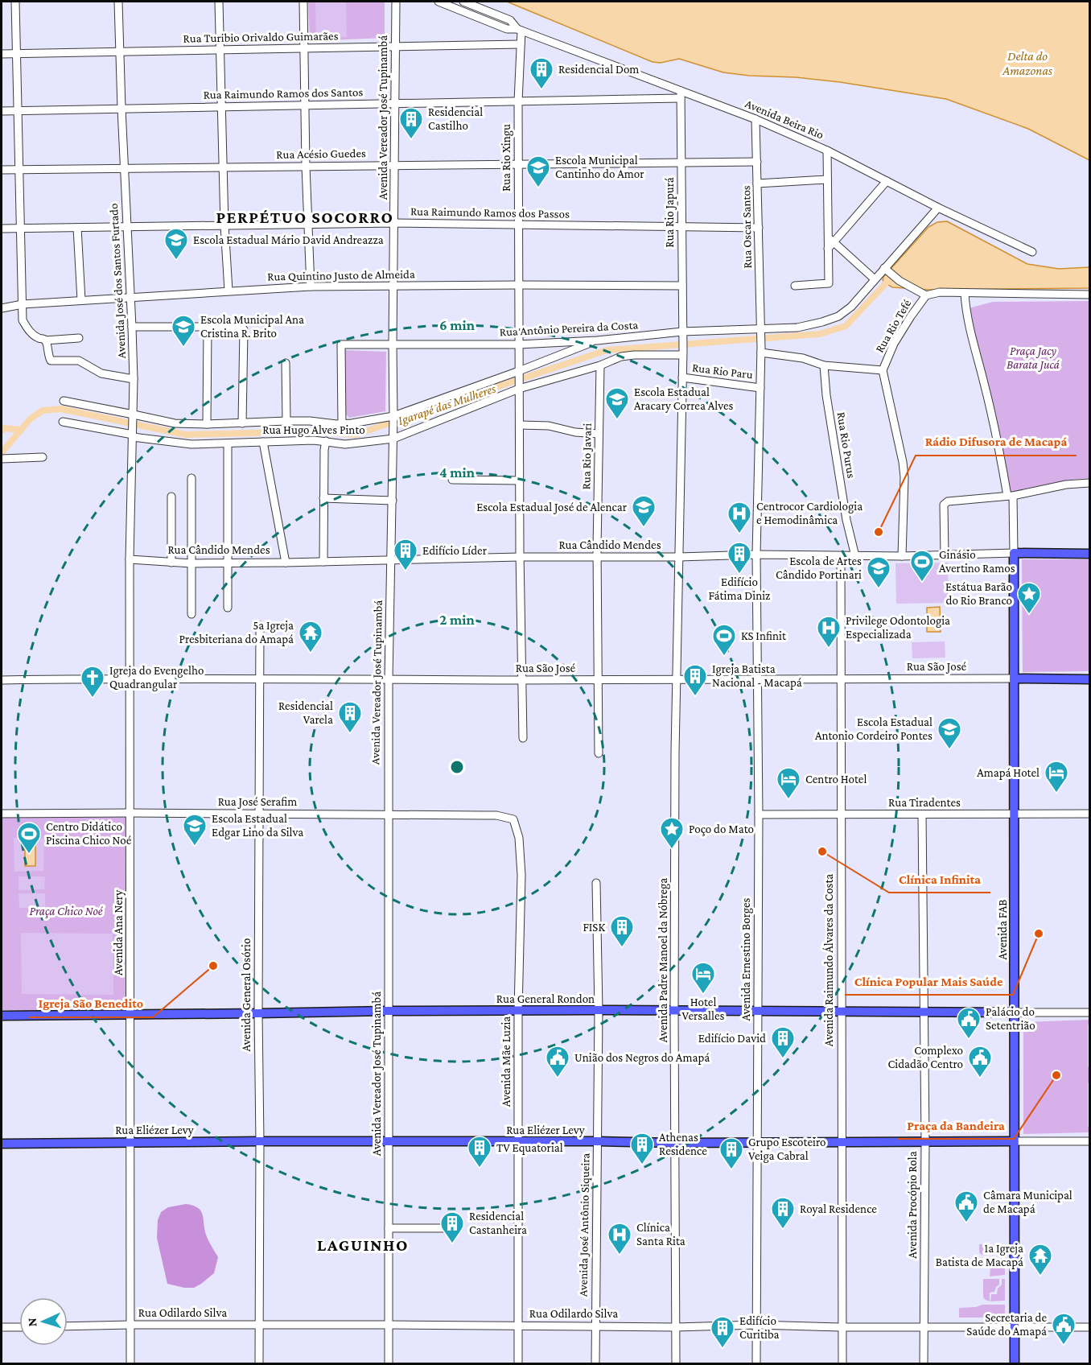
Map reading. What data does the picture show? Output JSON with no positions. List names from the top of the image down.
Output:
{
  "streets": {
    "main road": [
      "Rua Cândido Mendes",
      "Rua São José",
      "Avenida FAB",
      "Rua General Rondon",
      "Rua Eliézer Levy"
    ],
    "street": [
      "Rua Turibio Orivaldo Guimarães",
      "Rua Raimundo Ramos dos Santos",
      "Avenida Vereador José Tupinambá",
      "Avenida Beira Rio",
      "Rua Acésio Guedes",
      "Rua Rio Xingu",
      "Rua Raimundo Ramos dos Passos",
      "Rua Rio Japurá",
      "Rua Oscar Santos",
      "Rua Quintino Justo de Almeida",
      "Avenida José dos Santos Furtado",
      "Rua Rio Tefé",
      "Rua Antônio Pereira da Costa",
      "Rua Rio Paru",
      "Rua Hugo Alves Pinto",
      "Rua Rio Purus",
      "Rua Rio Javari",
      "Rua José Serafim",
      "Rua Tiradentes",
      "Avenida Ana Nery",
      "Avenida Ernestino Borges",
      "Avenida Padre Manoel da Nóbrega",
      "Avenida Raimundo Álvares da Costa",
      "Avenida General Osório",
      "Avenida Mãe Luzia",
      "Avenida Procópio Rola",
      "Avenida José Antônio Siqueira",
      "Rua Odilardo Silva"
    ]
  },
  "crossings": [
    ["Rua Turibio Orivaldo Guimarães", "Avenida Vereador José Tupinambá"],
    ["Rua Turibio Orivaldo Guimarães", "Rua Rio Xingu"],
    ["Rua Turibio Orivaldo Guimarães", "Avenida José dos Santos Furtado"],
    ["Rua Raimundo Ramos dos Santos", "Avenida Vereador José Tupinambá"],
    ["Rua Raimundo Ramos dos Santos", "Avenida Beira Rio"],
    ["Rua Raimundo Ramos dos Santos", "Rua Rio Xingu"],
    ["Rua Raimundo Ramos dos Santos", "Rua Rio Japurá"],
    ["Rua Raimundo Ramos dos Santos", "Avenida José dos Santos Furtado"],
    ["Avenida Vereador José Tupinambá", "Rua Acésio Guedes"],
    ["Avenida Vereador José Tupinambá", "Rua Raimundo Ramos dos Passos"],
    ["Avenida Vereador José Tupinambá", "Rua Quintino Justo de Almeida"],
    ["Avenida Vereador José Tupinambá", "Rua Antônio Pereira da Costa"],
    ["Avenida Vereador José Tupinambá", "Rua Hugo Alves Pinto"],
    ["Avenida Vereador José Tupinambá", "Rua Cândido Mendes"],
    ["Avenida Vereador José Tupinambá", "Rua São José"],
    ["Avenida Vereador José Tupinambá", "Rua José Serafim"],
    ["Avenida Vereador José Tupinambá", "Rua General Rondon"],
    ["Avenida Vereador José Tupinambá", "Rua Eliézer Levy"],
    ["Avenida Vereador José Tupinambá", "Rua Odilardo Silva"],
    ["Avenida Beira Rio", "Rua Rio Xingu"],
    ["Avenida Beira Rio", "Rua Rio Japurá"],
    ["Avenida Beira Rio", "Rua Oscar Santos"],
    ["Avenida Beira Rio", "Rua Antônio Pereira da Costa"],
    ["Rua Acésio Guedes", "Rua Rio Xingu"],
    ["Rua Acésio Guedes", "Rua Rio Japurá"],
    ["Rua Acésio Guedes", "Rua Oscar Santos"],
    ["Rua Acésio Guedes", "Avenida José dos Santos Furtado"],
    ["Rua Rio Xingu", "Rua Raimundo Ramos dos Passos"],
    ["Rua Rio Xingu", "Rua Quintino Justo de Almeida"],
    ["Rua Rio Xingu", "Rua Antônio Pereira da Costa"],
    ["Rua Rio Xingu", "Rua Hugo Alves Pinto"],
    ["Rua Raimundo Ramos dos Passos", "Rua Rio Japurá"],
    ["Rua Raimundo Ramos dos Passos", "Rua Oscar Santos"],
    ["Rua Raimundo Ramos dos Passos", "Avenida José dos Santos Furtado"],
    ["Rua Rio Japurá", "Rua Quintino Justo de Almeida"],
    ["Rua Rio Japurá", "Rua Antônio Pereira da Costa"],
    ["Rua Rio Japurá", "Rua Hugo Alves Pinto"],
    ["Rua Oscar Santos", "Rua Antônio Pereira da Costa"],
    ["Rua Quintino Justo de Almeida", "Avenida José dos Santos Furtado"],
    ["Avenida José dos Santos Furtado", "Rua Hugo Alves Pinto"],
    ["Avenida José dos Santos Furtado", "Rua Cândido Mendes"],
    ["Avenida José dos Santos Furtado", "Avenida Ana Nery"],
    ["Rua Rio Tefé", "Rua Cândido Mendes"],
    ["Rua Antônio Pereira da Costa", "Rua Hugo Alves Pinto"],
    ["Rua Hugo Alves Pinto", "Rua Rio Javari"],
    ["Rua Rio Purus", "Rua Cândido Mendes"],
    ["Rua Rio Javari", "Rua Cândido Mendes"],
    ["Rua Cândido Mendes", "Avenida FAB"],
    ["Rua Cândido Mendes", "Avenida Ana Nery"],
    ["Rua Cândido Mendes", "Avenida Ernestino Borges"],
    ["Rua Cândido Mendes", "Avenida Padre Manoel da Nóbrega"],
    ["Rua Cândido Mendes", "Avenida Raimundo Álvares da Costa"],
    ["Rua São José", "Avenida FAB"],
    ["Rua São José", "Avenida Ana Nery"],
    ["Rua São José", "Avenida Ernestino Borges"],
    ["Rua São José", "Avenida Padre Manoel da Nóbrega"],
    ["Rua São José", "Avenida Raimundo Álvares da Costa"],
    ["Rua São José", "Avenida General Osório"],
    ["Rua José Serafim", "Avenida Ana Nery"],
    ["Rua José Serafim", "Avenida General Osório"],
    ["Rua José Serafim", "Avenida Mãe Luzia"],
    ["Rua Tiradentes", "Avenida FAB"],
    ["Rua Tiradentes", "Avenida Ernestino Borges"],
    ["Rua Tiradentes", "Avenida Raimundo Álvares da Costa"],
    ["Rua Tiradentes", "Avenida Procópio Rola"],
    ["Avenida FAB", "Rua General Rondon"],
    ["Avenida FAB", "Rua Eliézer Levy"],
    ["Avenida FAB", "Rua Odilardo Silva"],
    ["Avenida Ana Nery", "Rua General Rondon"],
    ["Avenida Ana Nery", "Rua Eliézer Levy"],
    ["Avenida Ana Nery", "Rua Odilardo Silva"],
    ["Avenida Ernestino Borges", "Rua General Rondon"],
    ["Avenida Ernestino Borges", "Rua Eliézer Levy"],
    ["Avenida Ernestino Borges", "Rua Odilardo Silva"],
    ["Avenida Padre Manoel da Nóbrega", "Rua General Rondon"],
    ["Avenida Padre Manoel da Nóbrega", "Rua Eliézer Levy"],
    ["Avenida Padre Manoel da Nóbrega", "Rua Odilardo Silva"],
    ["Avenida Raimundo Álvares da Costa", "Rua General Rondon"],
    ["Avenida Raimundo Álvares da Costa", "Rua Eliézer Levy"],
    ["Avenida Raimundo Álvares da Costa", "Rua Odilardo Silva"],
    ["Avenida General Osório", "Rua General Rondon"],
    ["Avenida General Osório", "Rua Eliézer Levy"],
    ["Avenida General Osório", "Rua Odilardo Silva"],
    ["Rua General Rondon", "Avenida Mãe Luzia"],
    ["Rua General Rondon", "Avenida Procópio Rola"],
    ["Rua General Rondon", "Avenida José Antônio Siqueira"],
    ["Avenida Mãe Luzia", "Rua Eliézer Levy"],
    ["Avenida Mãe Luzia", "Rua Odilardo Silva"],
    ["Rua Eliézer Levy", "Avenida Procópio Rola"],
    ["Rua Eliézer Levy", "Avenida José Antônio Siqueira"],
    ["Avenida Procópio Rola", "Rua Odilardo Silva"],
    ["Avenida José Antônio Siqueira", "Rua Odilardo Silva"]
  ],
  "districts": ["PERPÉTUO SOCORRO", "LAGUINHO"],
  "water": ["Delta do Amazonas", "Igarapé das Mulheres"],
  "parks": ["Praça Jacy Barata Jucá", "Praça Chico Noé"],
  "places": {
    "building": [
      "Residencial Dom",
      "Residencial Castilho",
      "Edifício Líder",
      "Edifício Fátima Diniz",
      "Igreja Batista Nacional - Macapá",
      "Residencial Varela",
      "FISK",
      "Edifício David",
      "Athenas Residence",
      "TV Equatorial",
      "Grupo Escoteiro Veiga Cabral",
      "Royal Residence",
      "Residencial Castanheira",
      "Edifício Curitiba"
    ],
    "school or university": [
      "Escola Municipal Cantinho do Amor",
      "Escola Estadual Mário David Andreazza",
      "Escola Municipal Ana Cristina R. Brito",
      "Escola Estadual Aracary Correa Alves",
      "Escola Estadual José de Alencar",
      "Escola de Artes Cândido Portinari",
      "Escola Estadual Antonio Cordeiro Pontes",
      "Escola Estadual Edgar Lino da Silva"
    ],
    "other": [
      "Rádio Difusora de Macapá",
      "Clínica Infinita",
      "Clínica Popular Mais Saúde",
      "Igreja São Benedito",
      "Praça da Bandeira"
    ],
    "hospital": ["Centrocor Cardiologia e Hemodinâmica", "Privilege Odontologia Especializada", "Clínica Santa Rita"],
    "sports": ["Ginásio Avertino Ramos", "KS Infinit", "Centro Didático Piscina Chico Noé"],
    "place": ["Estátua Barão do Rio Branco", "Poço do Mato"],
    "temple": ["5a Igreja Presbiteriana do Amapá", "1a Igreja Batista de Macapá"],
    "church": ["Igreja do Evengelho Quadrangular"],
    "hotel": ["Amapá Hotel", "Centro Hotel", "Hotel Versalles"],
    "public building": [
      "Palácio do Setentrião",
      "União dos Negros do Amapá",
      "Complexo Cidadão Centro",
      "Câmara Municipal de Macapá",
      "Secretaria de Saúde do Amapá"
    ]
  },
  "north": "left",
  "rings": ["6 min", "4 min", "2 min"]
}
